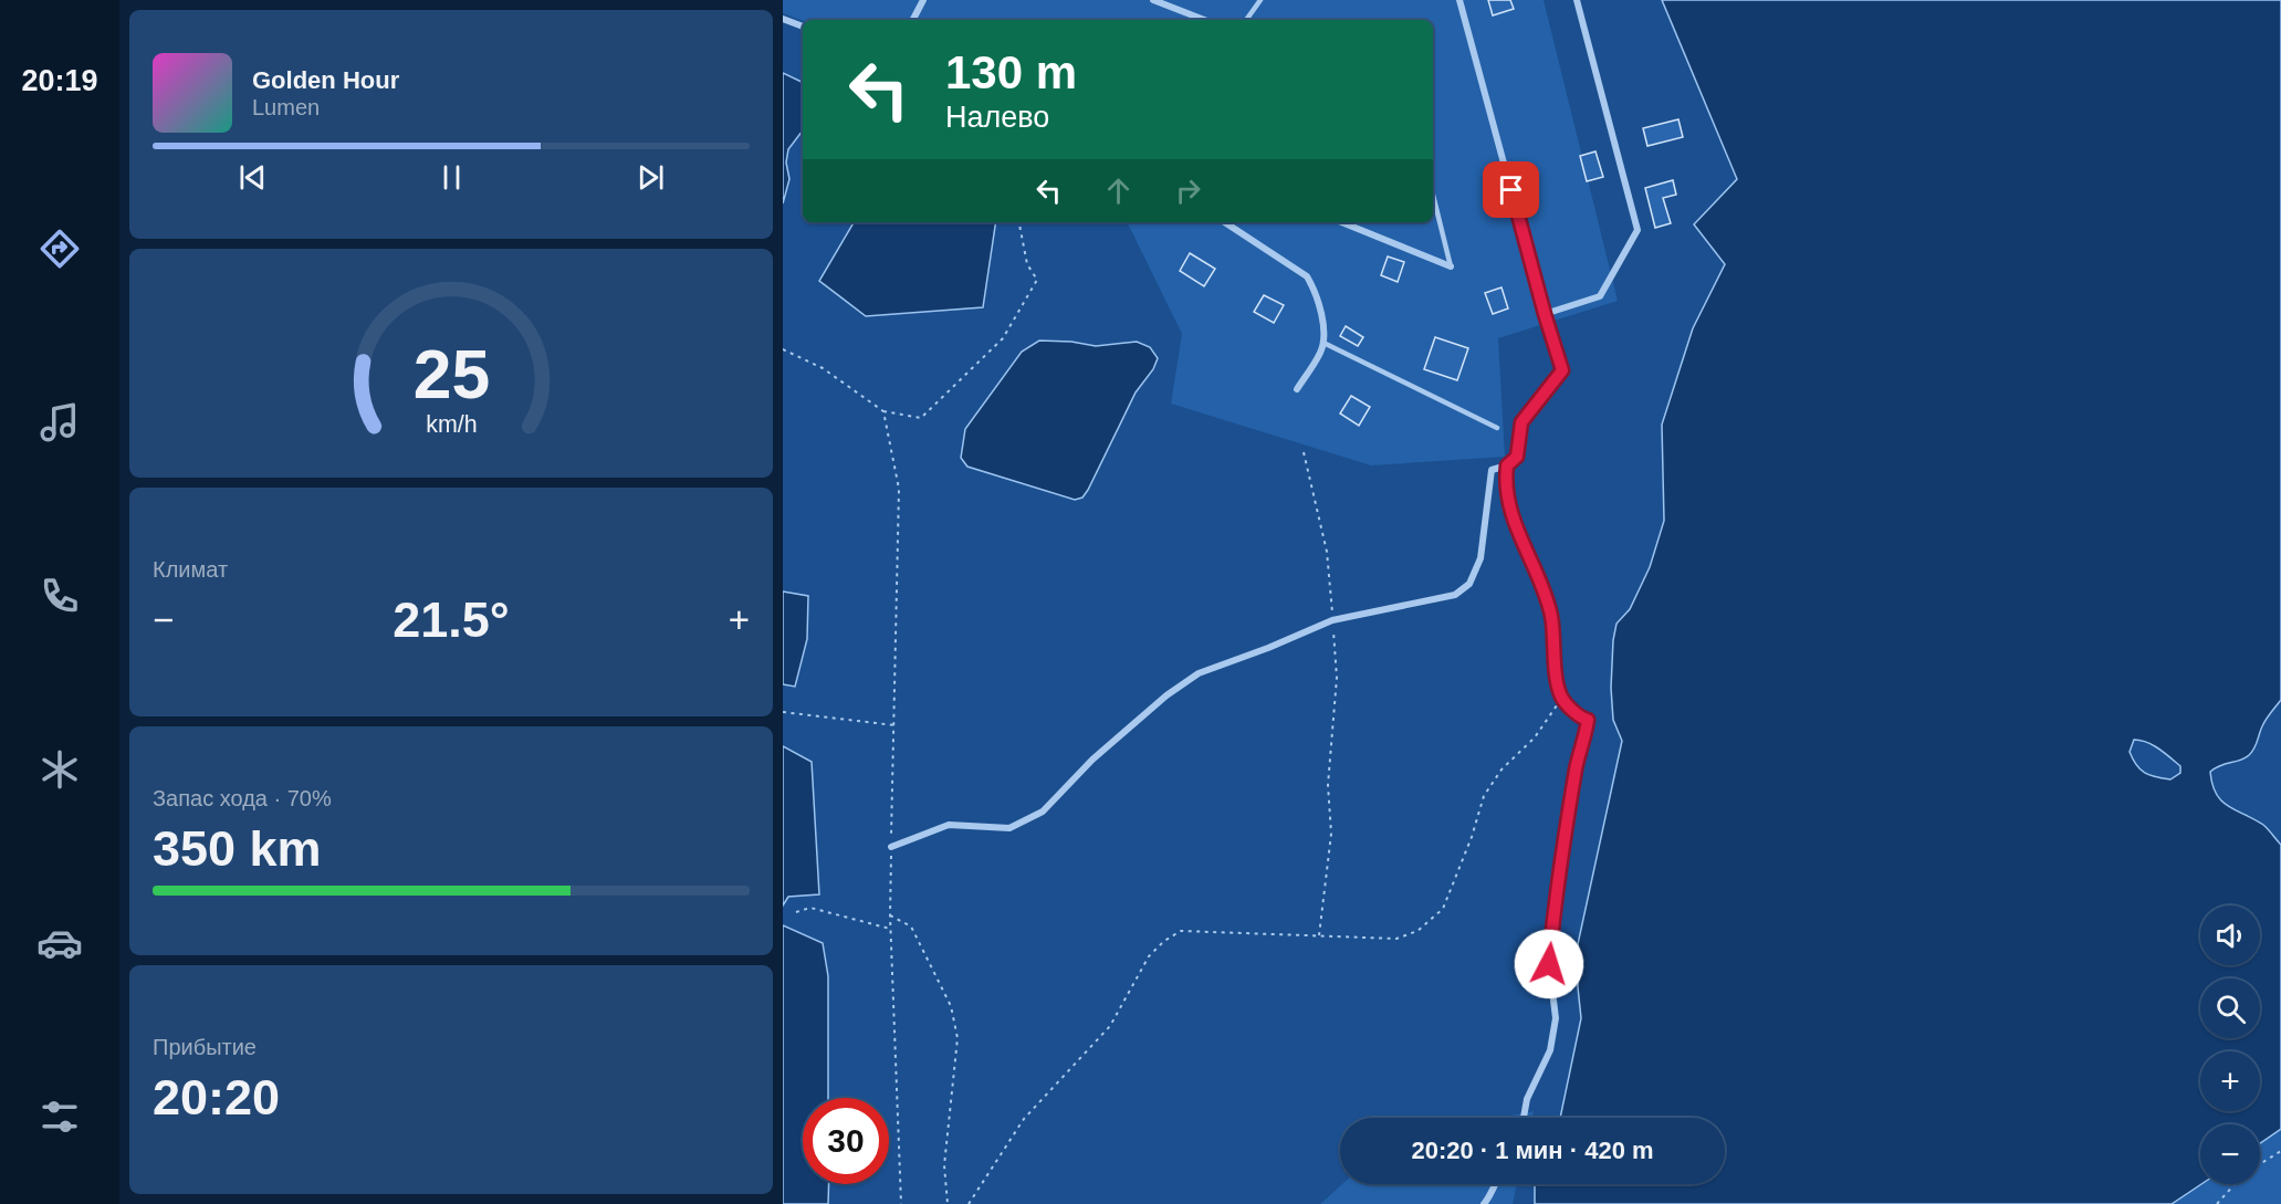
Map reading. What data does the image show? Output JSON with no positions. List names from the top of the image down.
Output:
{
  "page": {
    "tabs": "20:19",
    "turn": ["130 m", "Налево"],
    "song": ["Golden Hour", "Lumen"],
    "tile": [
      "Климат",
      ["Запас хода · 70%", "350 km"],
      ["Прибытие", "20:20"]
    ],
    "heat": ["−", "21.5°", "+"],
    "map_buttons": ["+", "−"],
    "limit": "30",
    "trip": "20:20 · 1 мин · 420 m",
    "gauge": ["25", "km/h"]
  }
}
